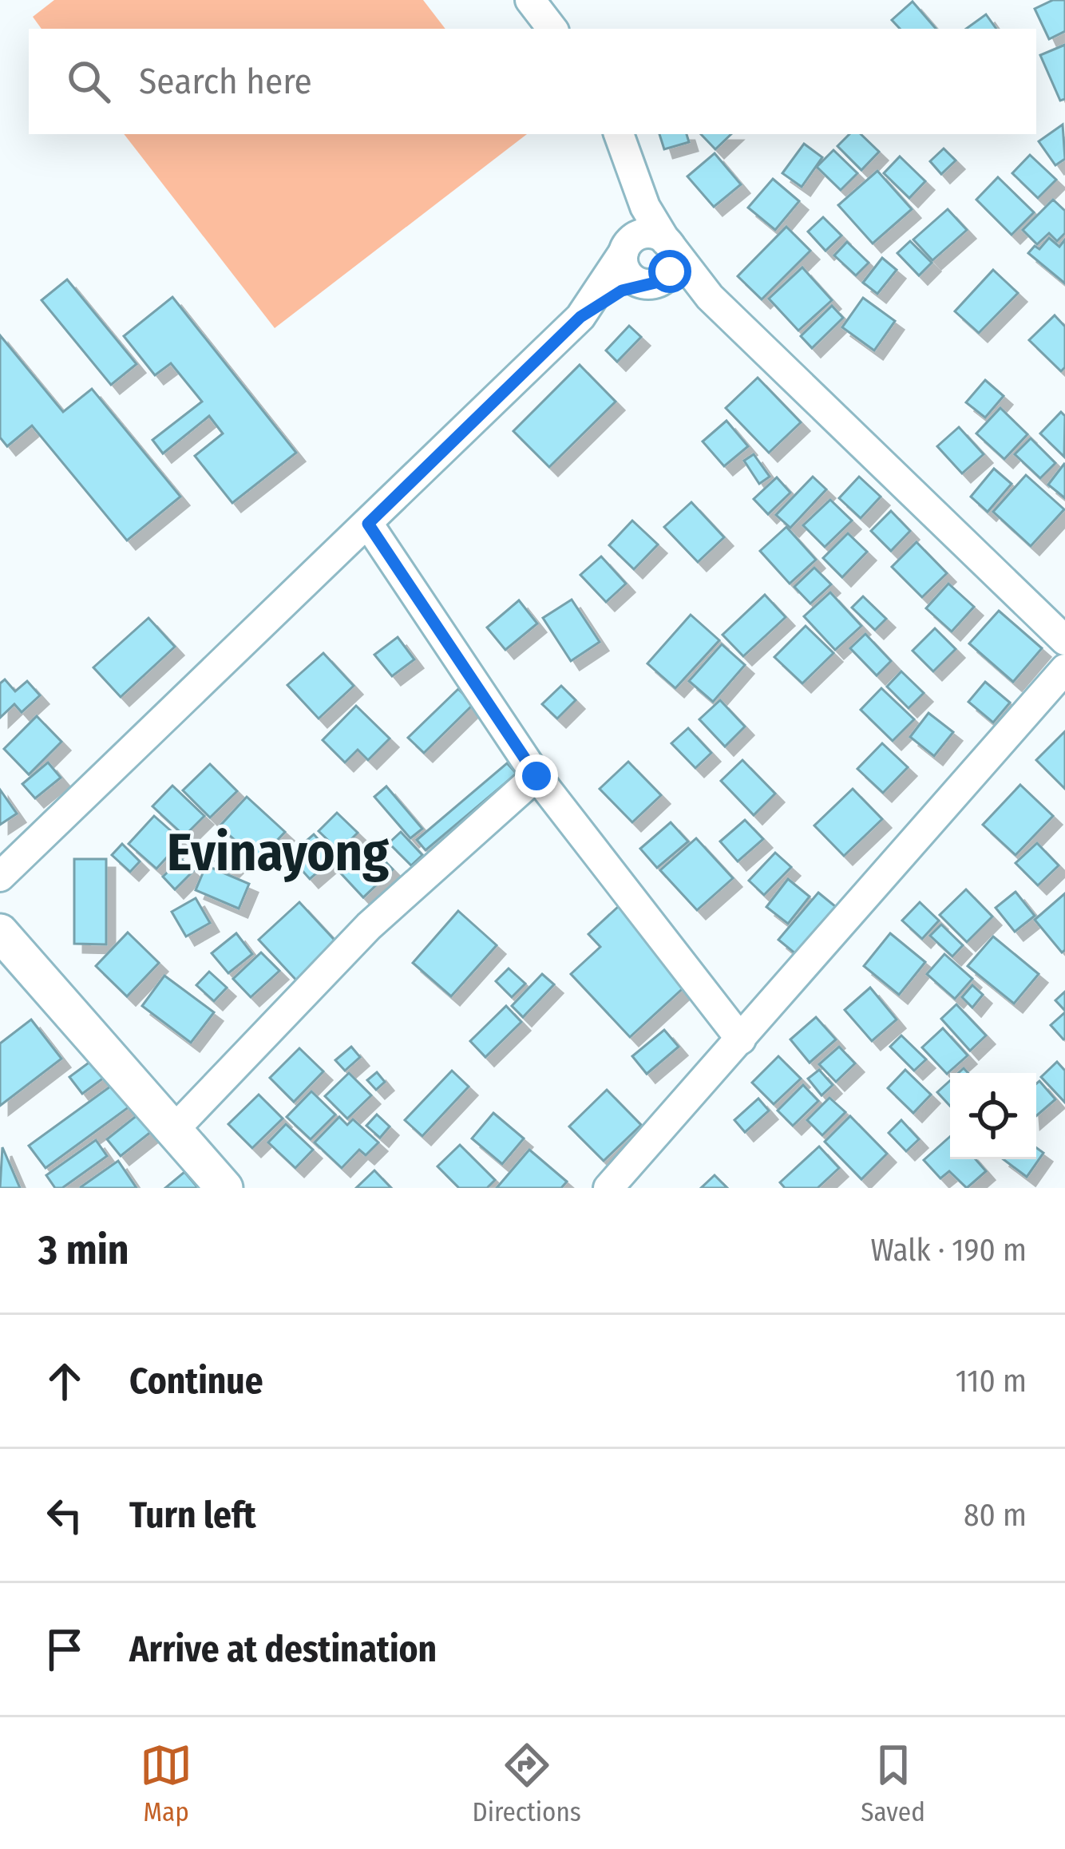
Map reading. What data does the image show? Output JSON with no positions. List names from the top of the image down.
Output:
{
  "districts": ["Evinayong"],
  "page": {
    "search": "Search here",
    "heading": ["3 min", "Walk · 190 m"],
    "list": [
      ["Continue", "110 m"],
      ["Turn left", "80 m"],
      "Arrive at destination"
    ],
    "nav": ["Map", "Directions", "Saved"]
  }
}
